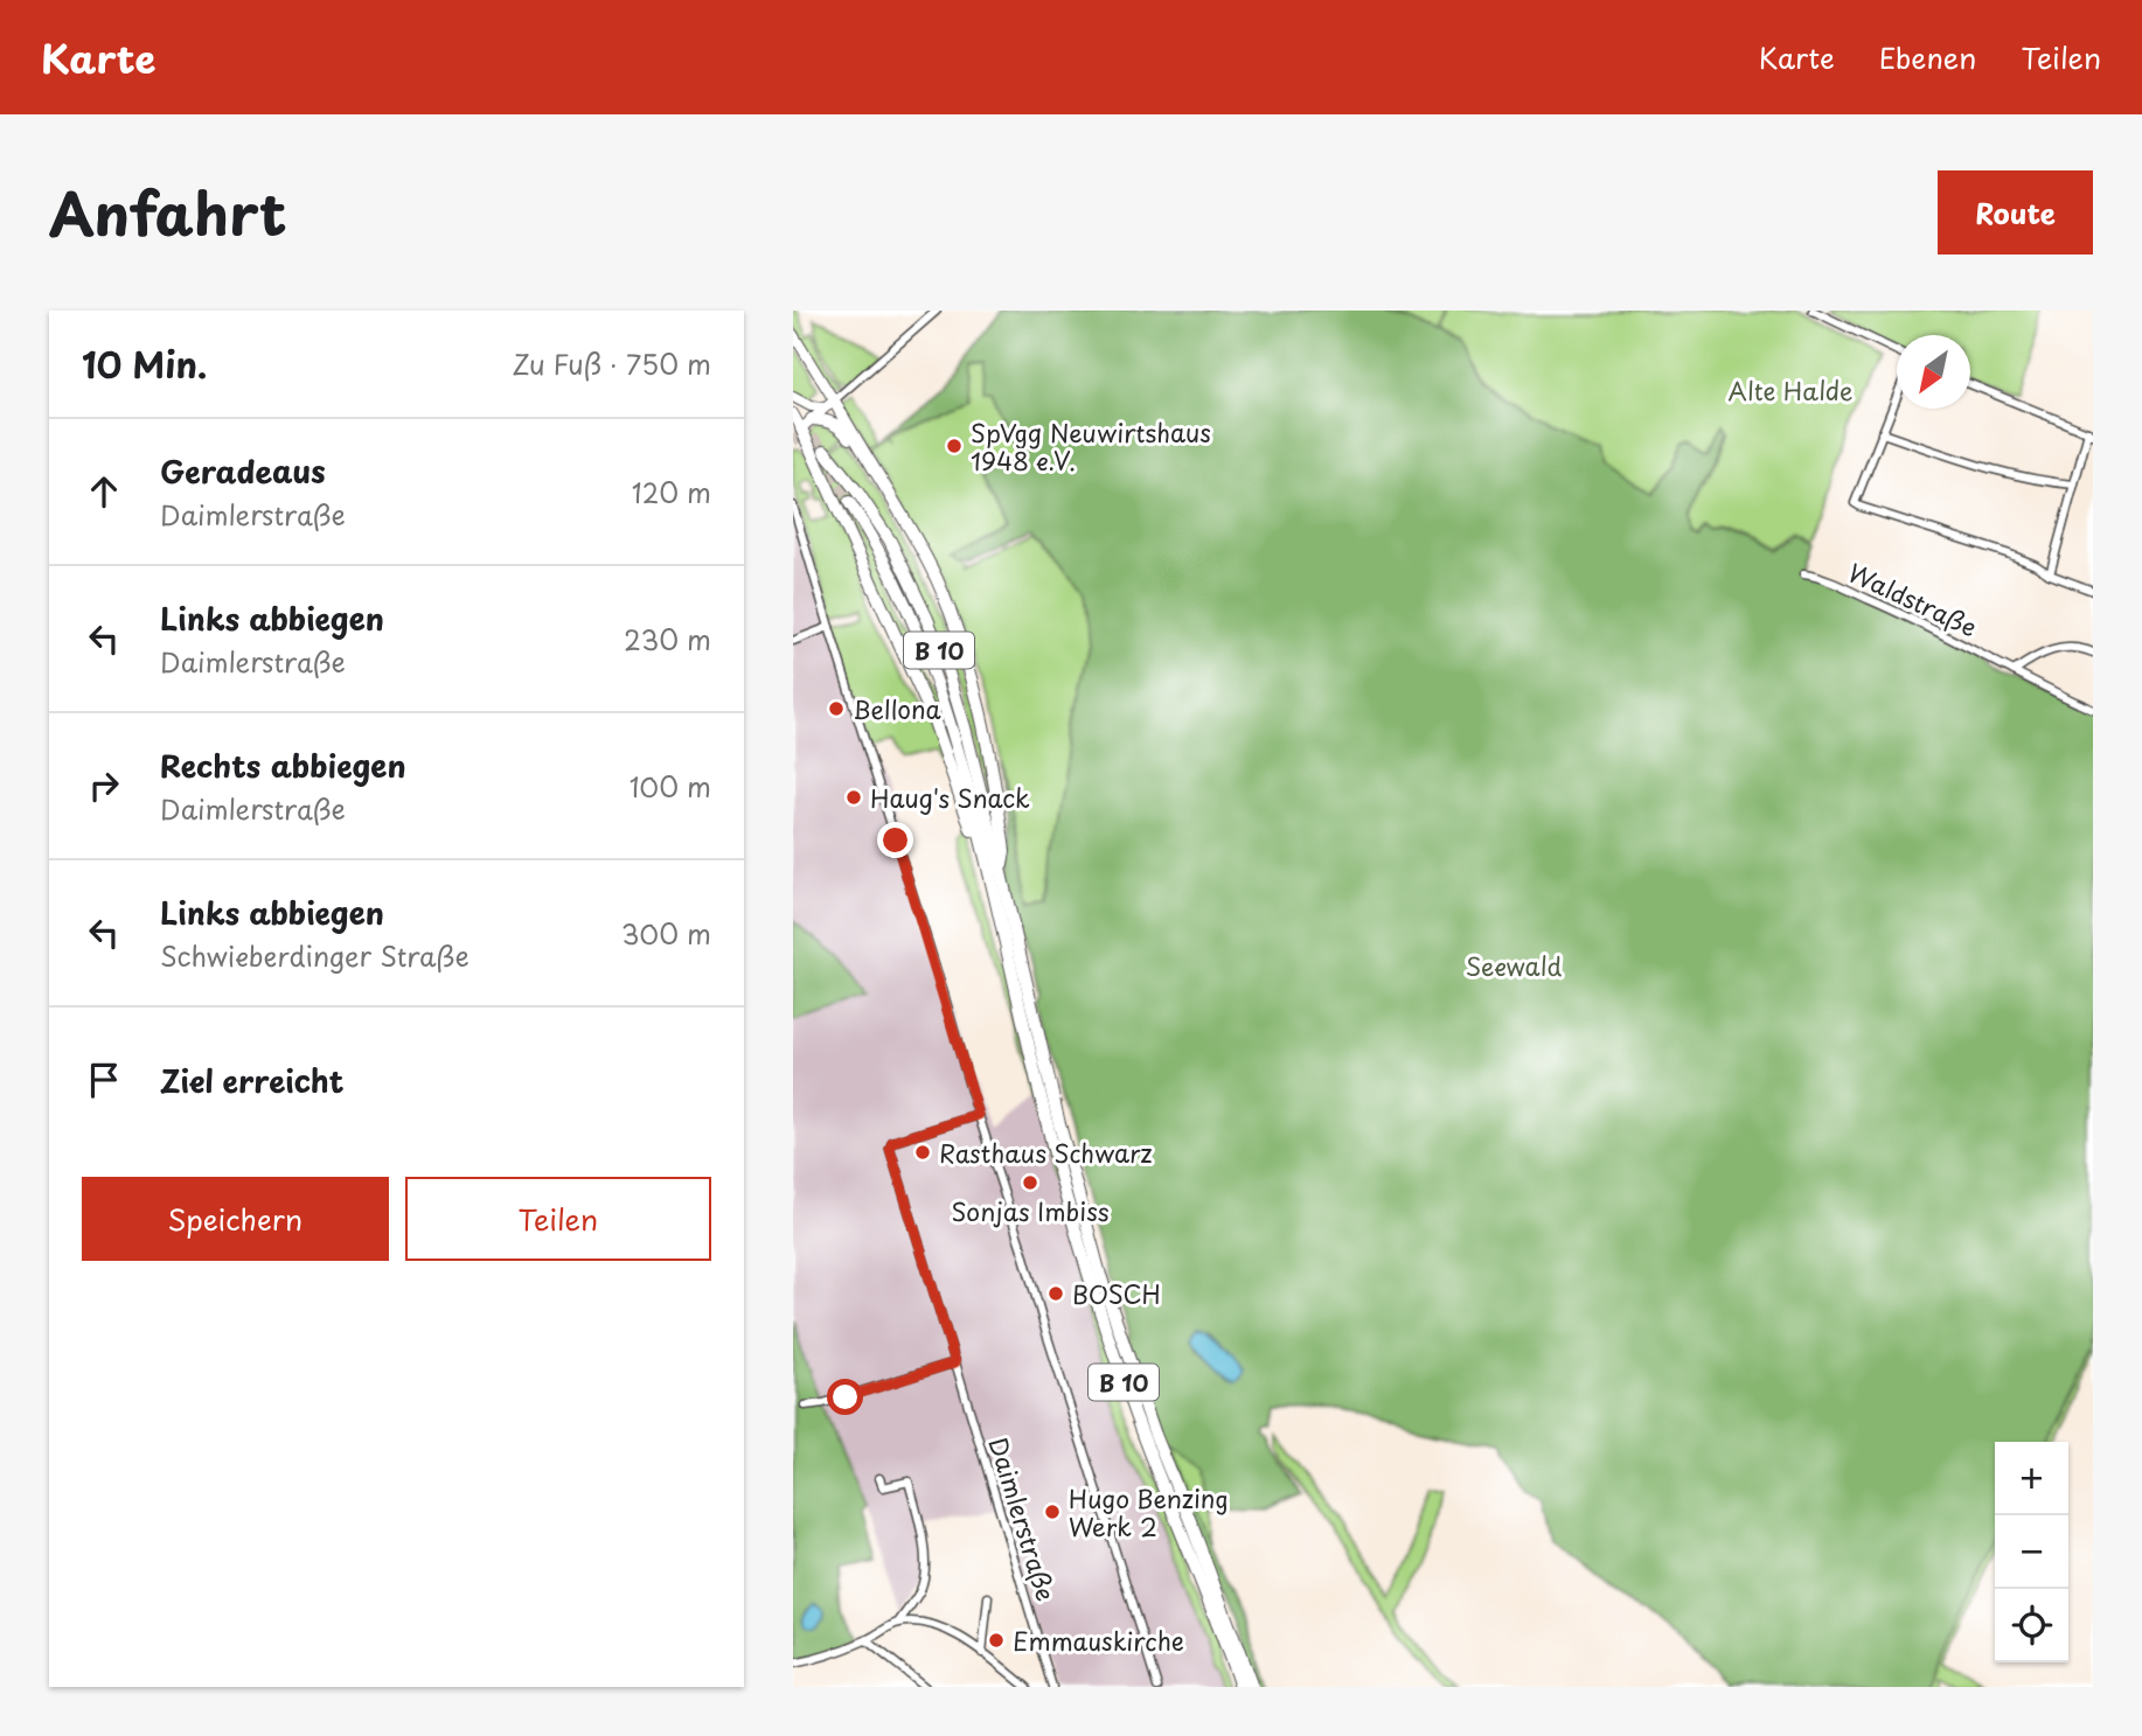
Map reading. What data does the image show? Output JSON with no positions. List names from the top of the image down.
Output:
{
  "streets": {
    "highway": ["B 10"],
    "street": ["Waldstraße", "Daimlerstraße"]
  },
  "parks": ["Alte Halde", "Seewald"],
  "places": [
    "SpVgg Neuwirtshaus 1948 e.V.",
    "Bellona",
    "Haug's Snack",
    "Rasthaus Schwarz",
    "Sonjas Imbiss",
    "BOSCH",
    "Hugo Benzing Werk 2",
    "Emmauskirche"
  ],
  "north": "bottom left",
  "page": {
    "header": "Karte",
    "nav": ["Karte", "Ebenen", "Teilen"],
    "title": "Anfahrt",
    "buttons": [
      "Route",
      ["Speichern", "Teilen"]
    ],
    "heading": ["10 Min.", "Zu Fuß · 750 m"],
    "list": [
      ["Geradeaus", "Daimlerstraße", "120 m"],
      ["Links abbiegen", "Daimlerstraße", "230 m"],
      ["Rechts abbiegen", "Daimlerstraße", "100 m"],
      ["Links abbiegen", "Schwieberdinger Straße", "300 m"],
      "Ziel erreicht"
    ],
    "map_buttons": ["+", "−"]
  }
}
